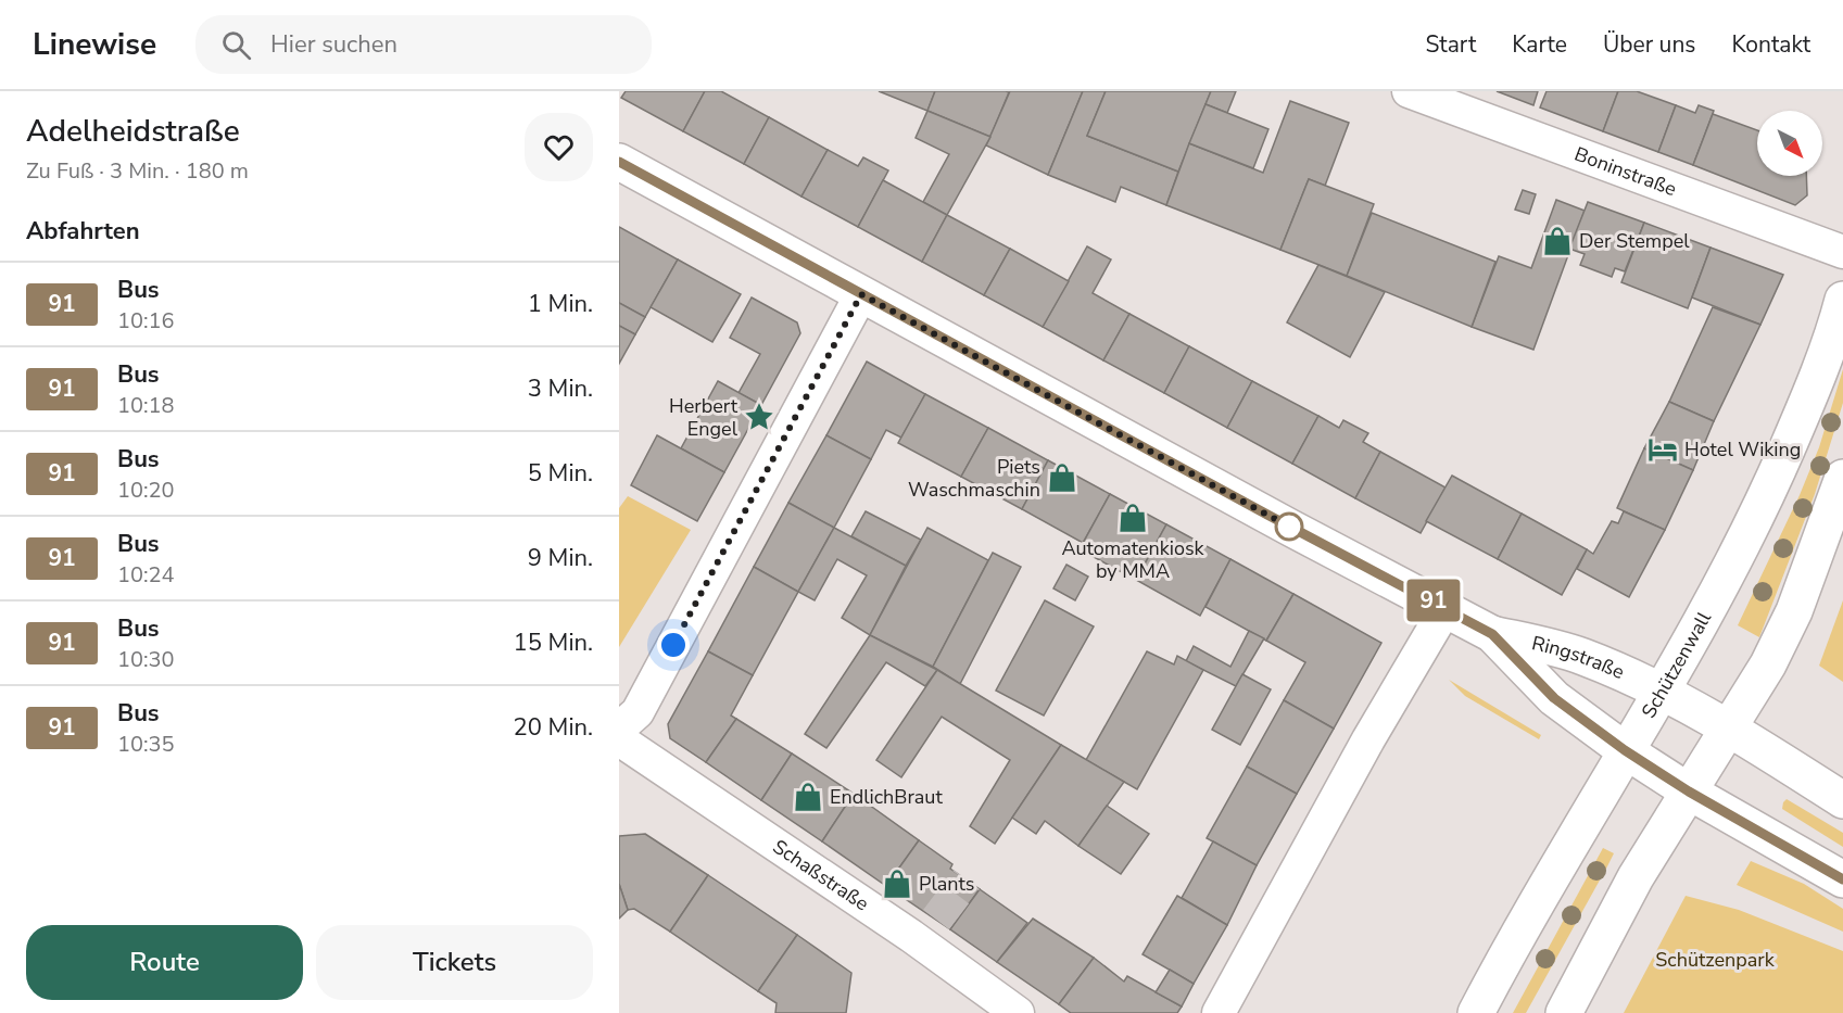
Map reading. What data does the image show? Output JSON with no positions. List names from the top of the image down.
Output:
{
  "streets": {
    "main road": ["Ringstraße", "Schützenwall"],
    "street": ["Boninstraße", "Schaßstraße"]
  },
  "crossings": [
    ["Ringstraße", "Schützenwall"]
  ],
  "parks": ["Schützenpark"],
  "places": {
    "shop": [
      "Der Stempel",
      "Piets Waschmaschin",
      "Automatenkiosk by MMA",
      "EndlichBraut",
      "Plants"
    ],
    "place": ["Herbert Engel"],
    "hotel": ["Hotel Wiking"]
  },
  "lines": ["bus line 91"],
  "north": "bottom right",
  "page": {
    "header": "Linewise",
    "search": "Hier suchen",
    "nav": [
      "Start",
      "Karte",
      "Über uns",
      "Kontakt"
    ],
    "heading": [
      ["Adelheidstraße", "Zu Fuß · 3 Min. · 180 m"],
      "Abfahrten"
    ],
    "on_map": "91",
    "list": [
      {
        "mark": "91",
        "name": "Bus",
        "note": "10:16",
        "value": "1 Min."
      },
      {
        "mark": "91",
        "name": "Bus",
        "note": "10:18",
        "value": "3 Min."
      },
      {
        "mark": "91",
        "name": "Bus",
        "note": "10:20",
        "value": "5 Min."
      },
      {
        "mark": "91",
        "name": "Bus",
        "note": "10:24",
        "value": "9 Min."
      },
      {
        "mark": "91",
        "name": "Bus",
        "note": "10:30",
        "value": "15 Min."
      },
      {
        "mark": "91",
        "name": "Bus",
        "note": "10:35",
        "value": "20 Min."
      }
    ],
    "buttons": ["Route", "Tickets"]
  }
}
